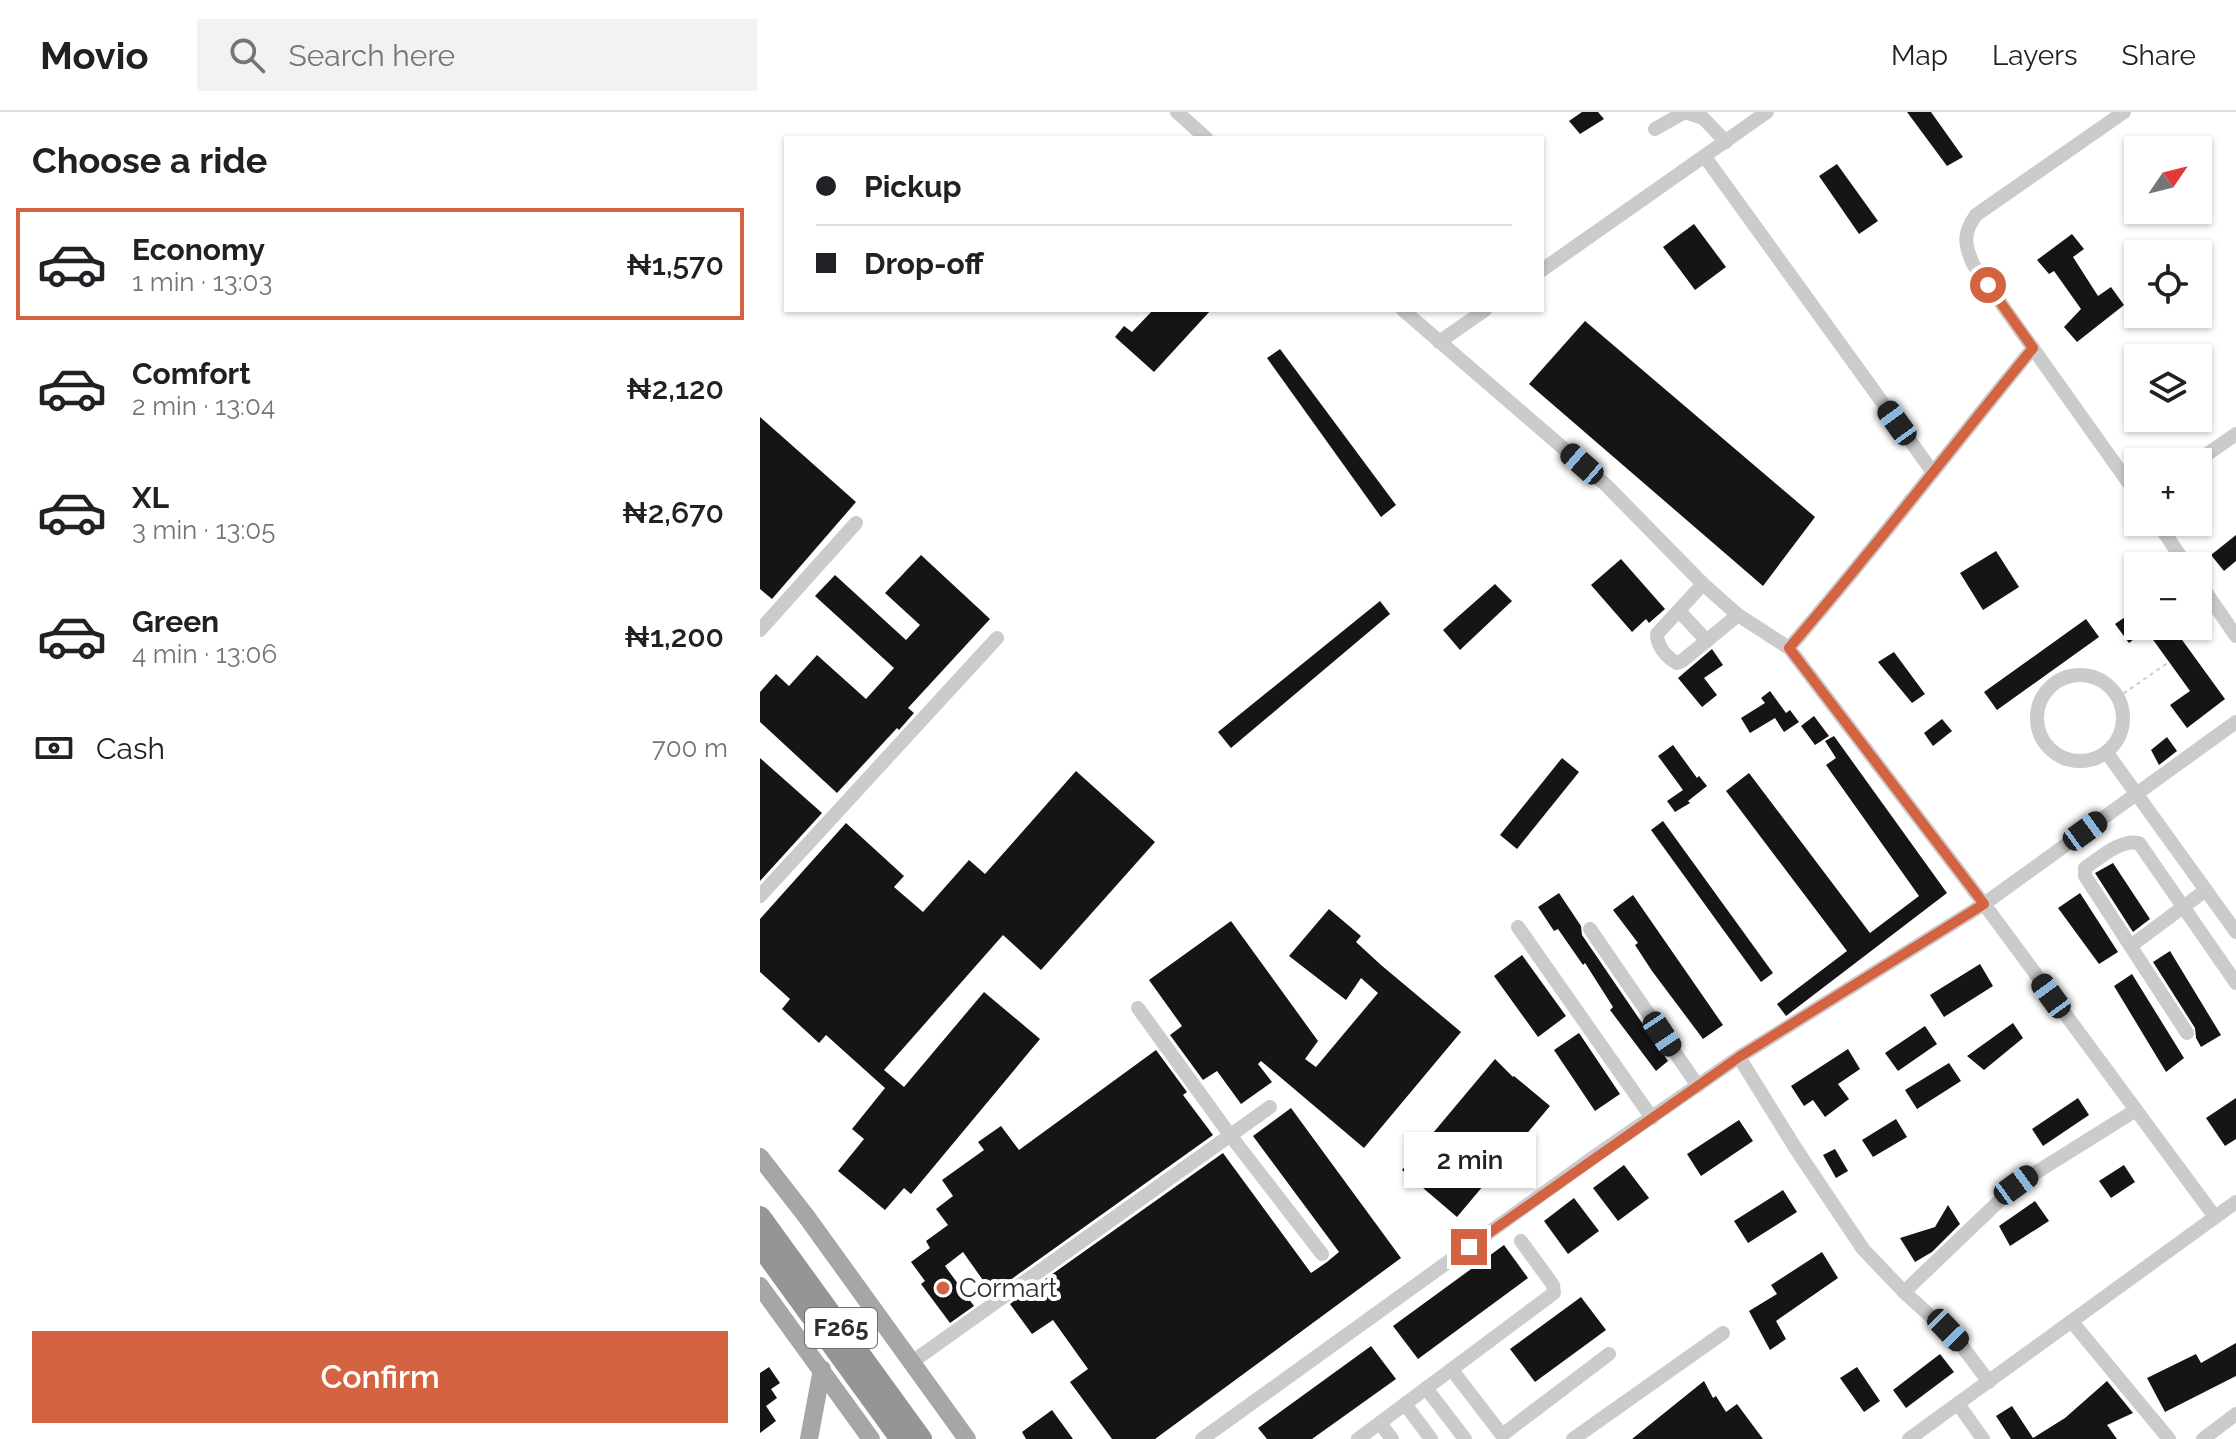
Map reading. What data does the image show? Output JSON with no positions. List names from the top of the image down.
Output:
{
  "streets": {
    "highway": ["F265"]
  },
  "places": ["Cormart"],
  "north": "top right",
  "page": {
    "header": "Movio",
    "search": "Search here",
    "nav": ["Map", "Layers", "Share"],
    "heading": "Choose a ride",
    "map_buttons": ["+", "−"],
    "banner": ["Pickup", "Drop-off"],
    "list": [
      {
        "name": "Economy",
        "note": "1 min · 13:03",
        "value": "₦1,570"
      },
      {
        "name": "Comfort",
        "note": "2 min · 13:04",
        "value": "₦2,120"
      },
      {
        "name": "XL",
        "note": "3 min · 13:05",
        "value": "₦2,670"
      },
      {
        "name": "Green",
        "note": "4 min · 13:06",
        "value": "₦1,200"
      }
    ],
    "pay": ["Cash", "700 m"],
    "bubble": "2 min",
    "buttons": "Confirm"
  }
}
